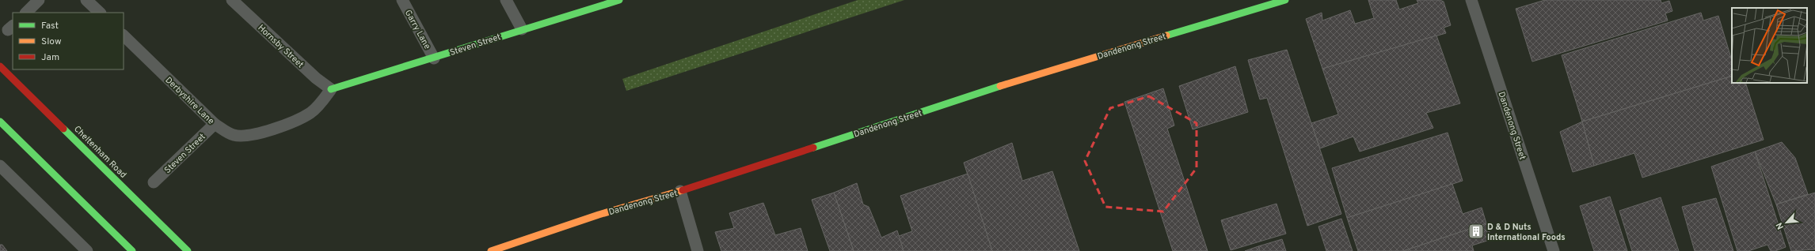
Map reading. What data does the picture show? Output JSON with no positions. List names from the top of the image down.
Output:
{
  "streets": {
    "street": [
      "Garry Lane",
      "Steven Street",
      "Hornsby Street",
      "Dandenong Street",
      "Derbyshire Lane",
      "Cheltenham Road"
    ]
  },
  "crossings": [
    ["Garry Lane", "Steven Street"],
    ["Steven Street", "Hornsby Street"],
    ["Steven Street", "Derbyshire Lane"],
    ["Hornsby Street", "Derbyshire Lane"]
  ],
  "places": {
    "building": ["D & D Nuts International Foods"]
  },
  "legend": ["Fast", "Slow", "Jam"],
  "north": "bottom left"
}
